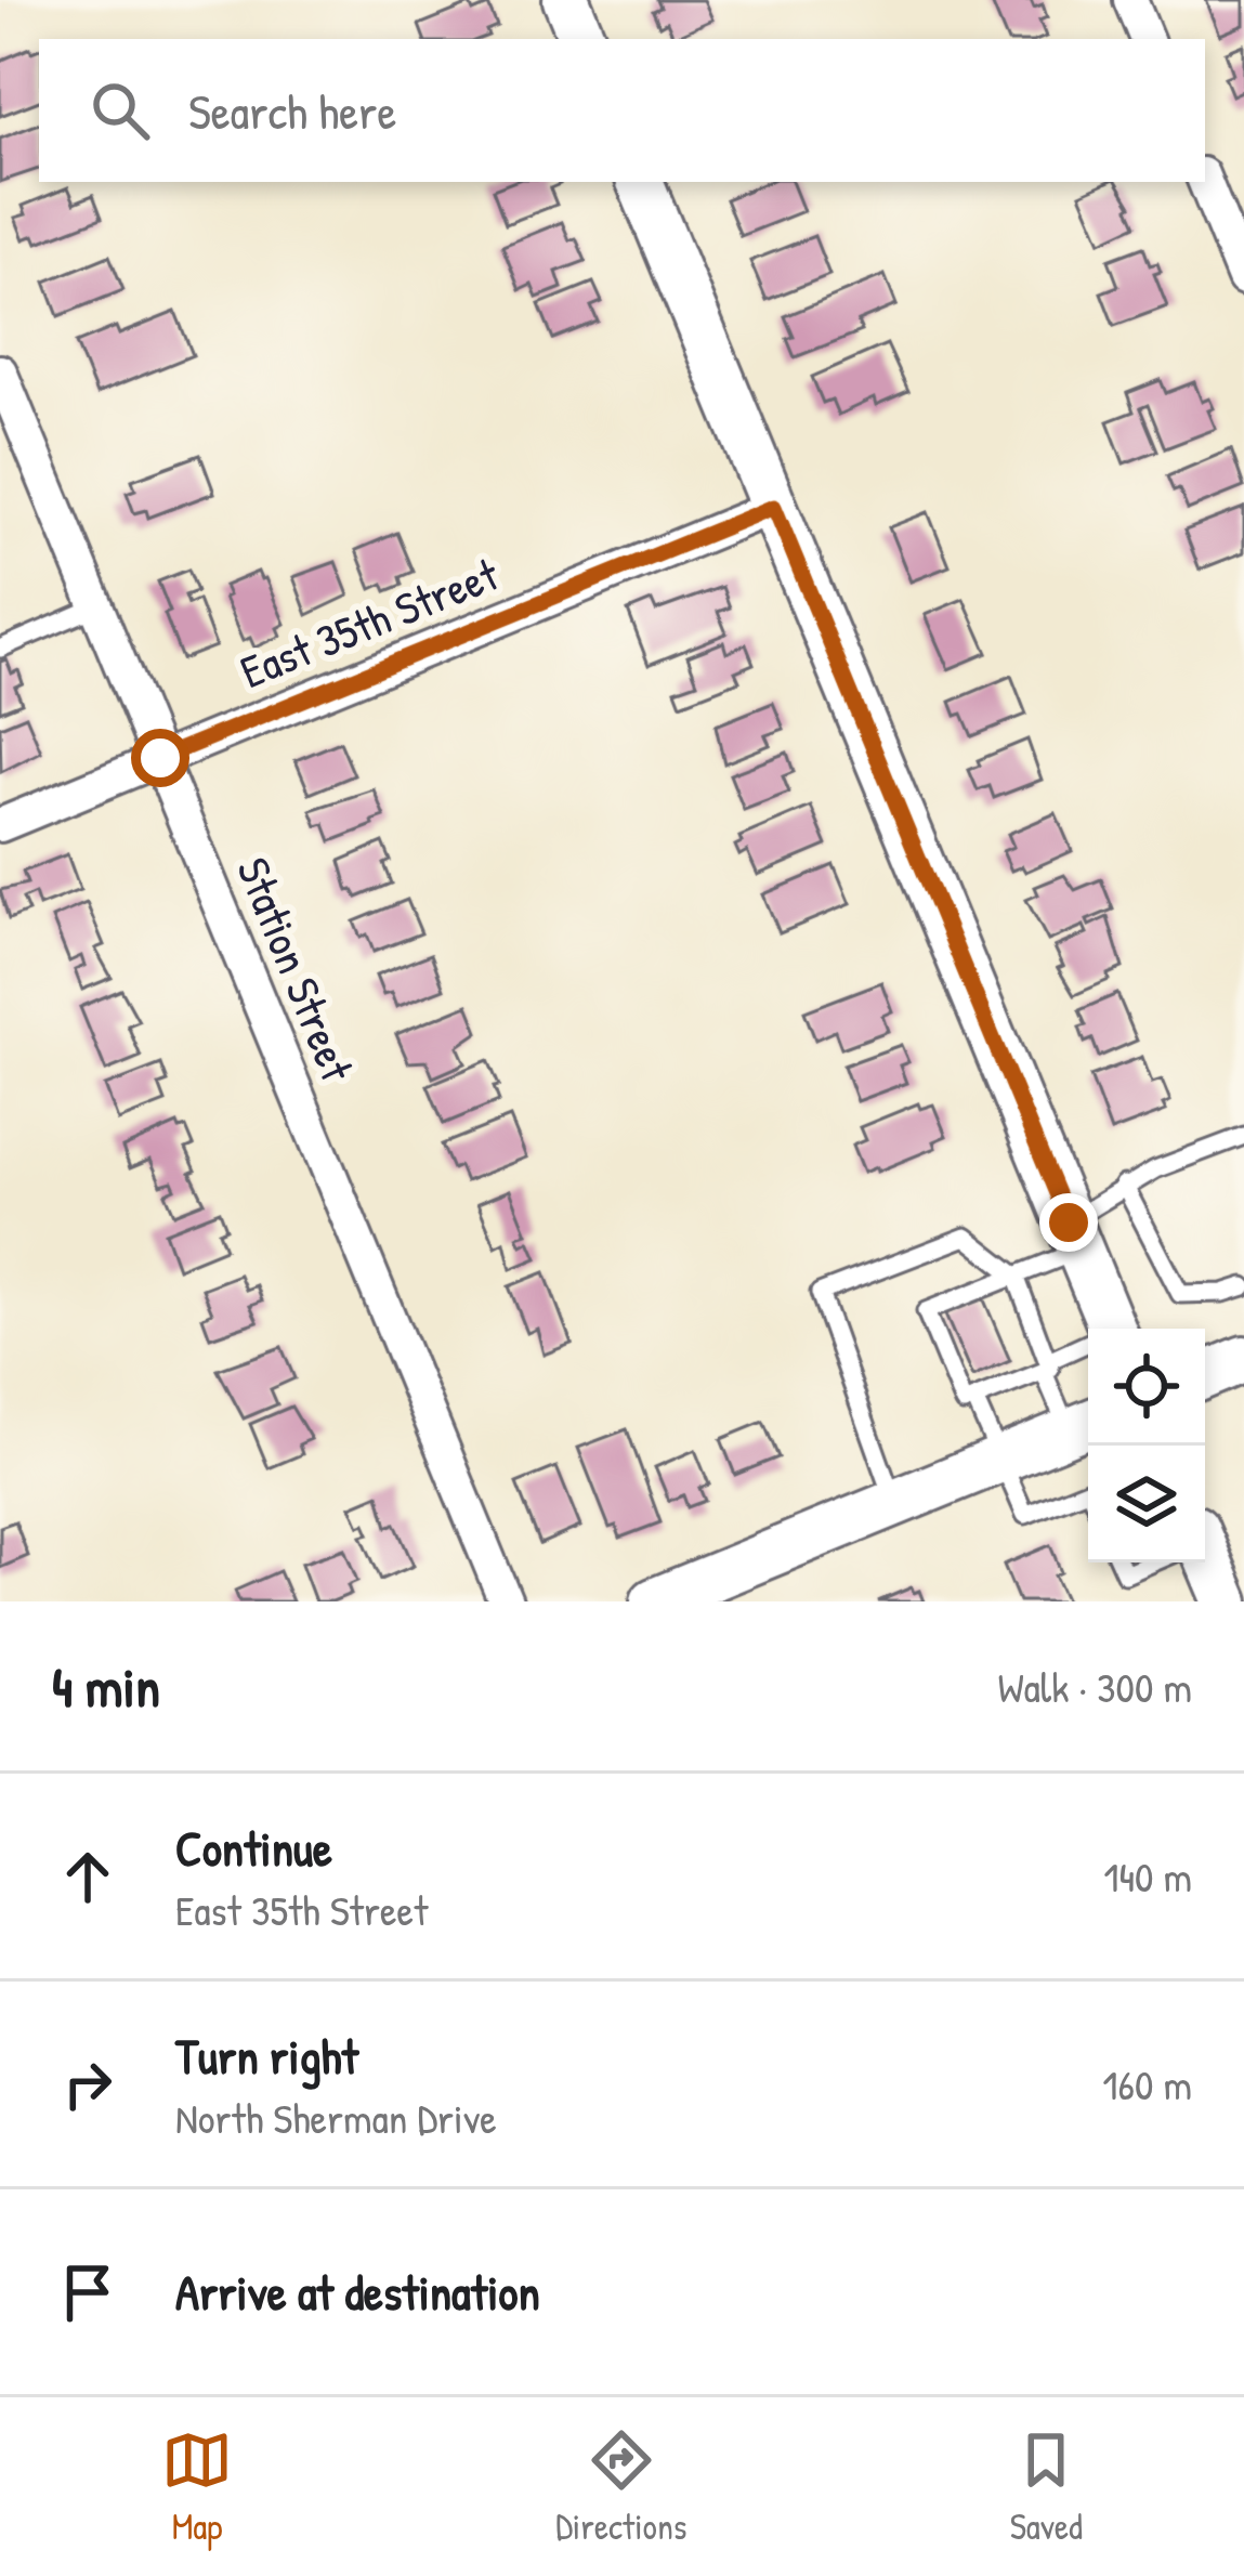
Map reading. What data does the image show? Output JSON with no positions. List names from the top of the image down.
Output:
{
  "streets": {
    "street": ["East 35th Street", "Station Street"]
  },
  "crossings": [
    ["East 35th Street", "Station Street"]
  ],
  "page": {
    "search": "Search here",
    "heading": ["4 min", "Walk · 300 m"],
    "list": [
      ["Continue", "East 35th Street", "140 m"],
      ["Turn right", "North Sherman Drive", "160 m"],
      "Arrive at destination"
    ],
    "nav": ["Map", "Directions", "Saved"]
  }
}
